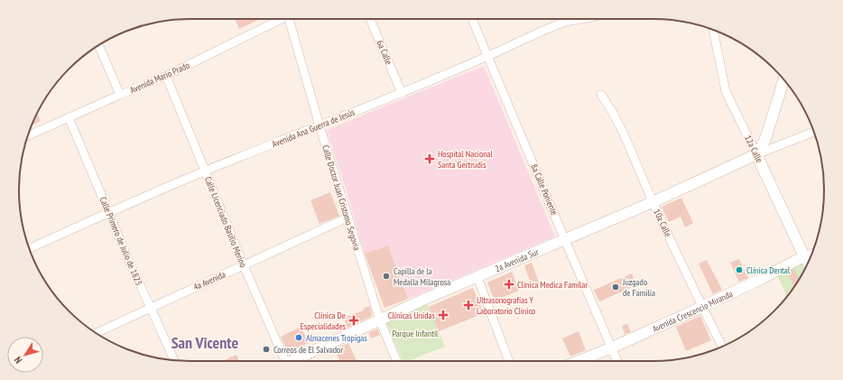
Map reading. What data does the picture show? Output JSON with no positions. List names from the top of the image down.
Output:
{
  "streets": {
    "main road": ["12a Calle", "2a Avenida Sur", "Avenida Crescencio Miranda"],
    "street": [
      "6a Calle",
      "Avenida Mario Prado",
      "Avenida Ana Guerra de Jesús",
      "8a Calle Poniente",
      "Calle Doctor Juan Cristomo Segovia",
      "Calle Licenciado Basilio Merino",
      "10a Calle",
      "Calle Primero de Julio de 1823",
      "4a Avenida"
    ]
  },
  "crossings": [
    ["6a Calle", "Avenida Ana Guerra de Jesús"],
    ["Avenida Mario Prado", "Calle Licenciado Basilio Merino"],
    ["Avenida Mario Prado", "Calle Primero de Julio de 1823"],
    ["Avenida Ana Guerra de Jesús", "8a Calle Poniente"],
    ["Avenida Ana Guerra de Jesús", "Calle Doctor Juan Cristomo Segovia"],
    ["Avenida Ana Guerra de Jesús", "Calle Licenciado Basilio Merino"],
    ["Avenida Ana Guerra de Jesús", "Calle Primero de Julio de 1823"],
    ["12a Calle", "2a Avenida Sur"],
    ["12a Calle", "Avenida Crescencio Miranda"],
    ["8a Calle Poniente", "2a Avenida Sur"],
    ["8a Calle Poniente", "Avenida Crescencio Miranda"],
    ["Calle Doctor Juan Cristomo Segovia", "2a Avenida Sur"],
    ["Calle Doctor Juan Cristomo Segovia", "4a Avenida"],
    ["Calle Licenciado Basilio Merino", "4a Avenida"],
    ["10a Calle", "2a Avenida Sur"],
    ["10a Calle", "Avenida Crescencio Miranda"],
    ["Calle Primero de Julio de 1823", "4a Avenida"]
  ],
  "districts": ["San Vicente"],
  "parks": ["Parque Infantil"],
  "places": {
    "health": [
      "Hospital Nacional Santa Gertrudis",
      "Clínica Medica Familar",
      "Ultrasonografías Y Laboratorio Clínico",
      "Clínicas Unidas",
      "Clínica De Especialidades"
    ],
    "other": [
      "Clínica Dental",
      "Capilla de la Medalla Milagrosa",
      "Juzgado de Familia",
      "Almacenes Tropigas",
      "Correos de El Salvador"
    ]
  },
  "north": "bottom left"
}
